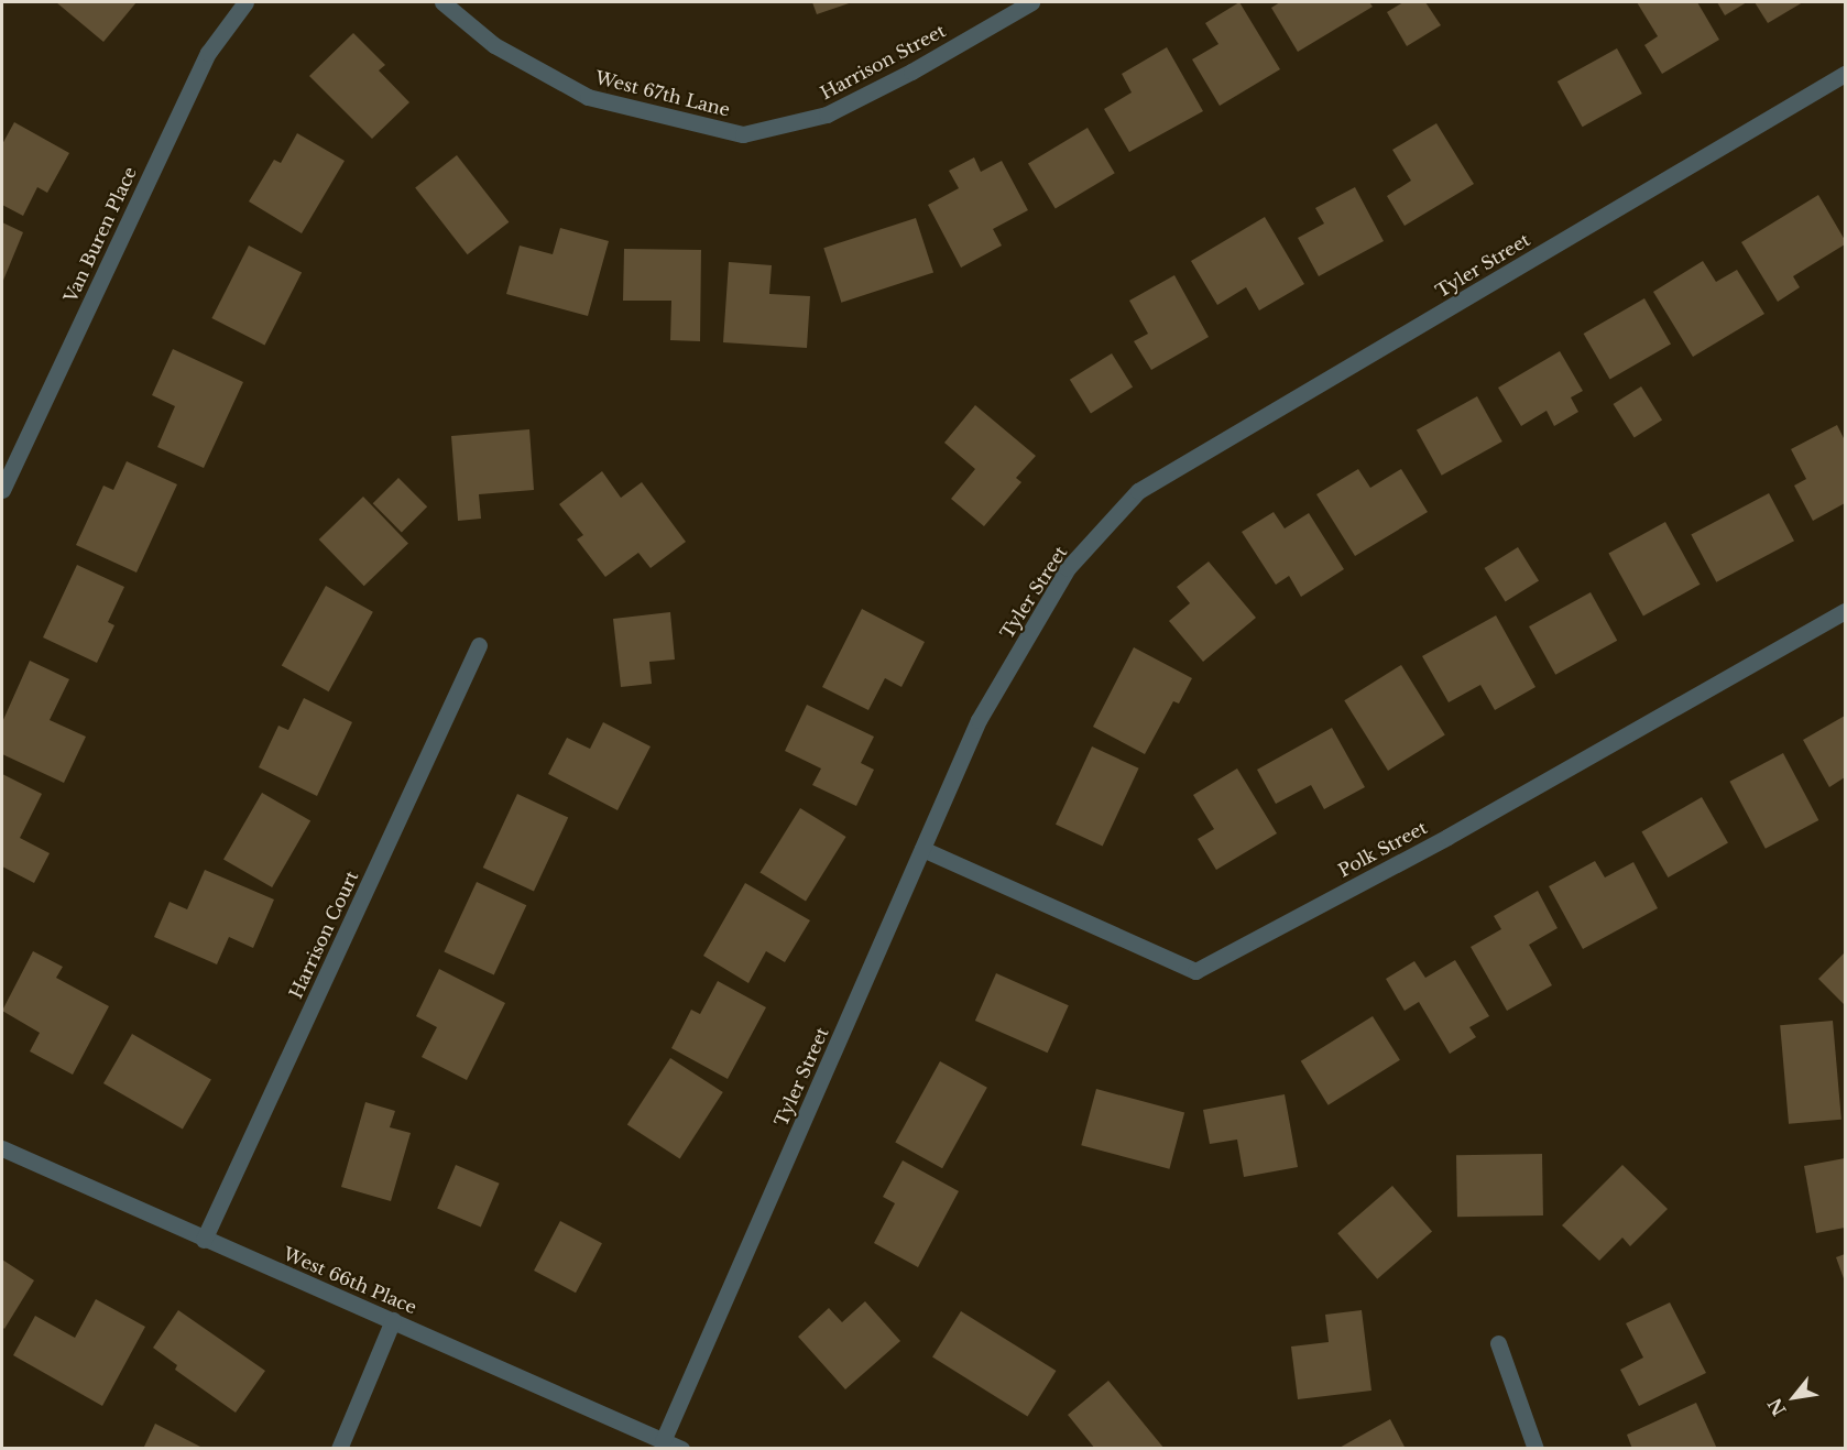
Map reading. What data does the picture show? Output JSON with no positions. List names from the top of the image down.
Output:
{
  "streets": {
    "street": [
      "Harrison Street",
      "West 67th Lane",
      "Van Buren Place",
      "Tyler Street",
      "Polk Street",
      "Harrison Court",
      "West 66th Place"
    ]
  },
  "crossings": [
    ["Harrison Street", "West 67th Lane"],
    ["Tyler Street", "Polk Street"],
    ["Tyler Street", "West 66th Place"],
    ["Harrison Court", "West 66th Place"]
  ],
  "north": "bottom left"
}
